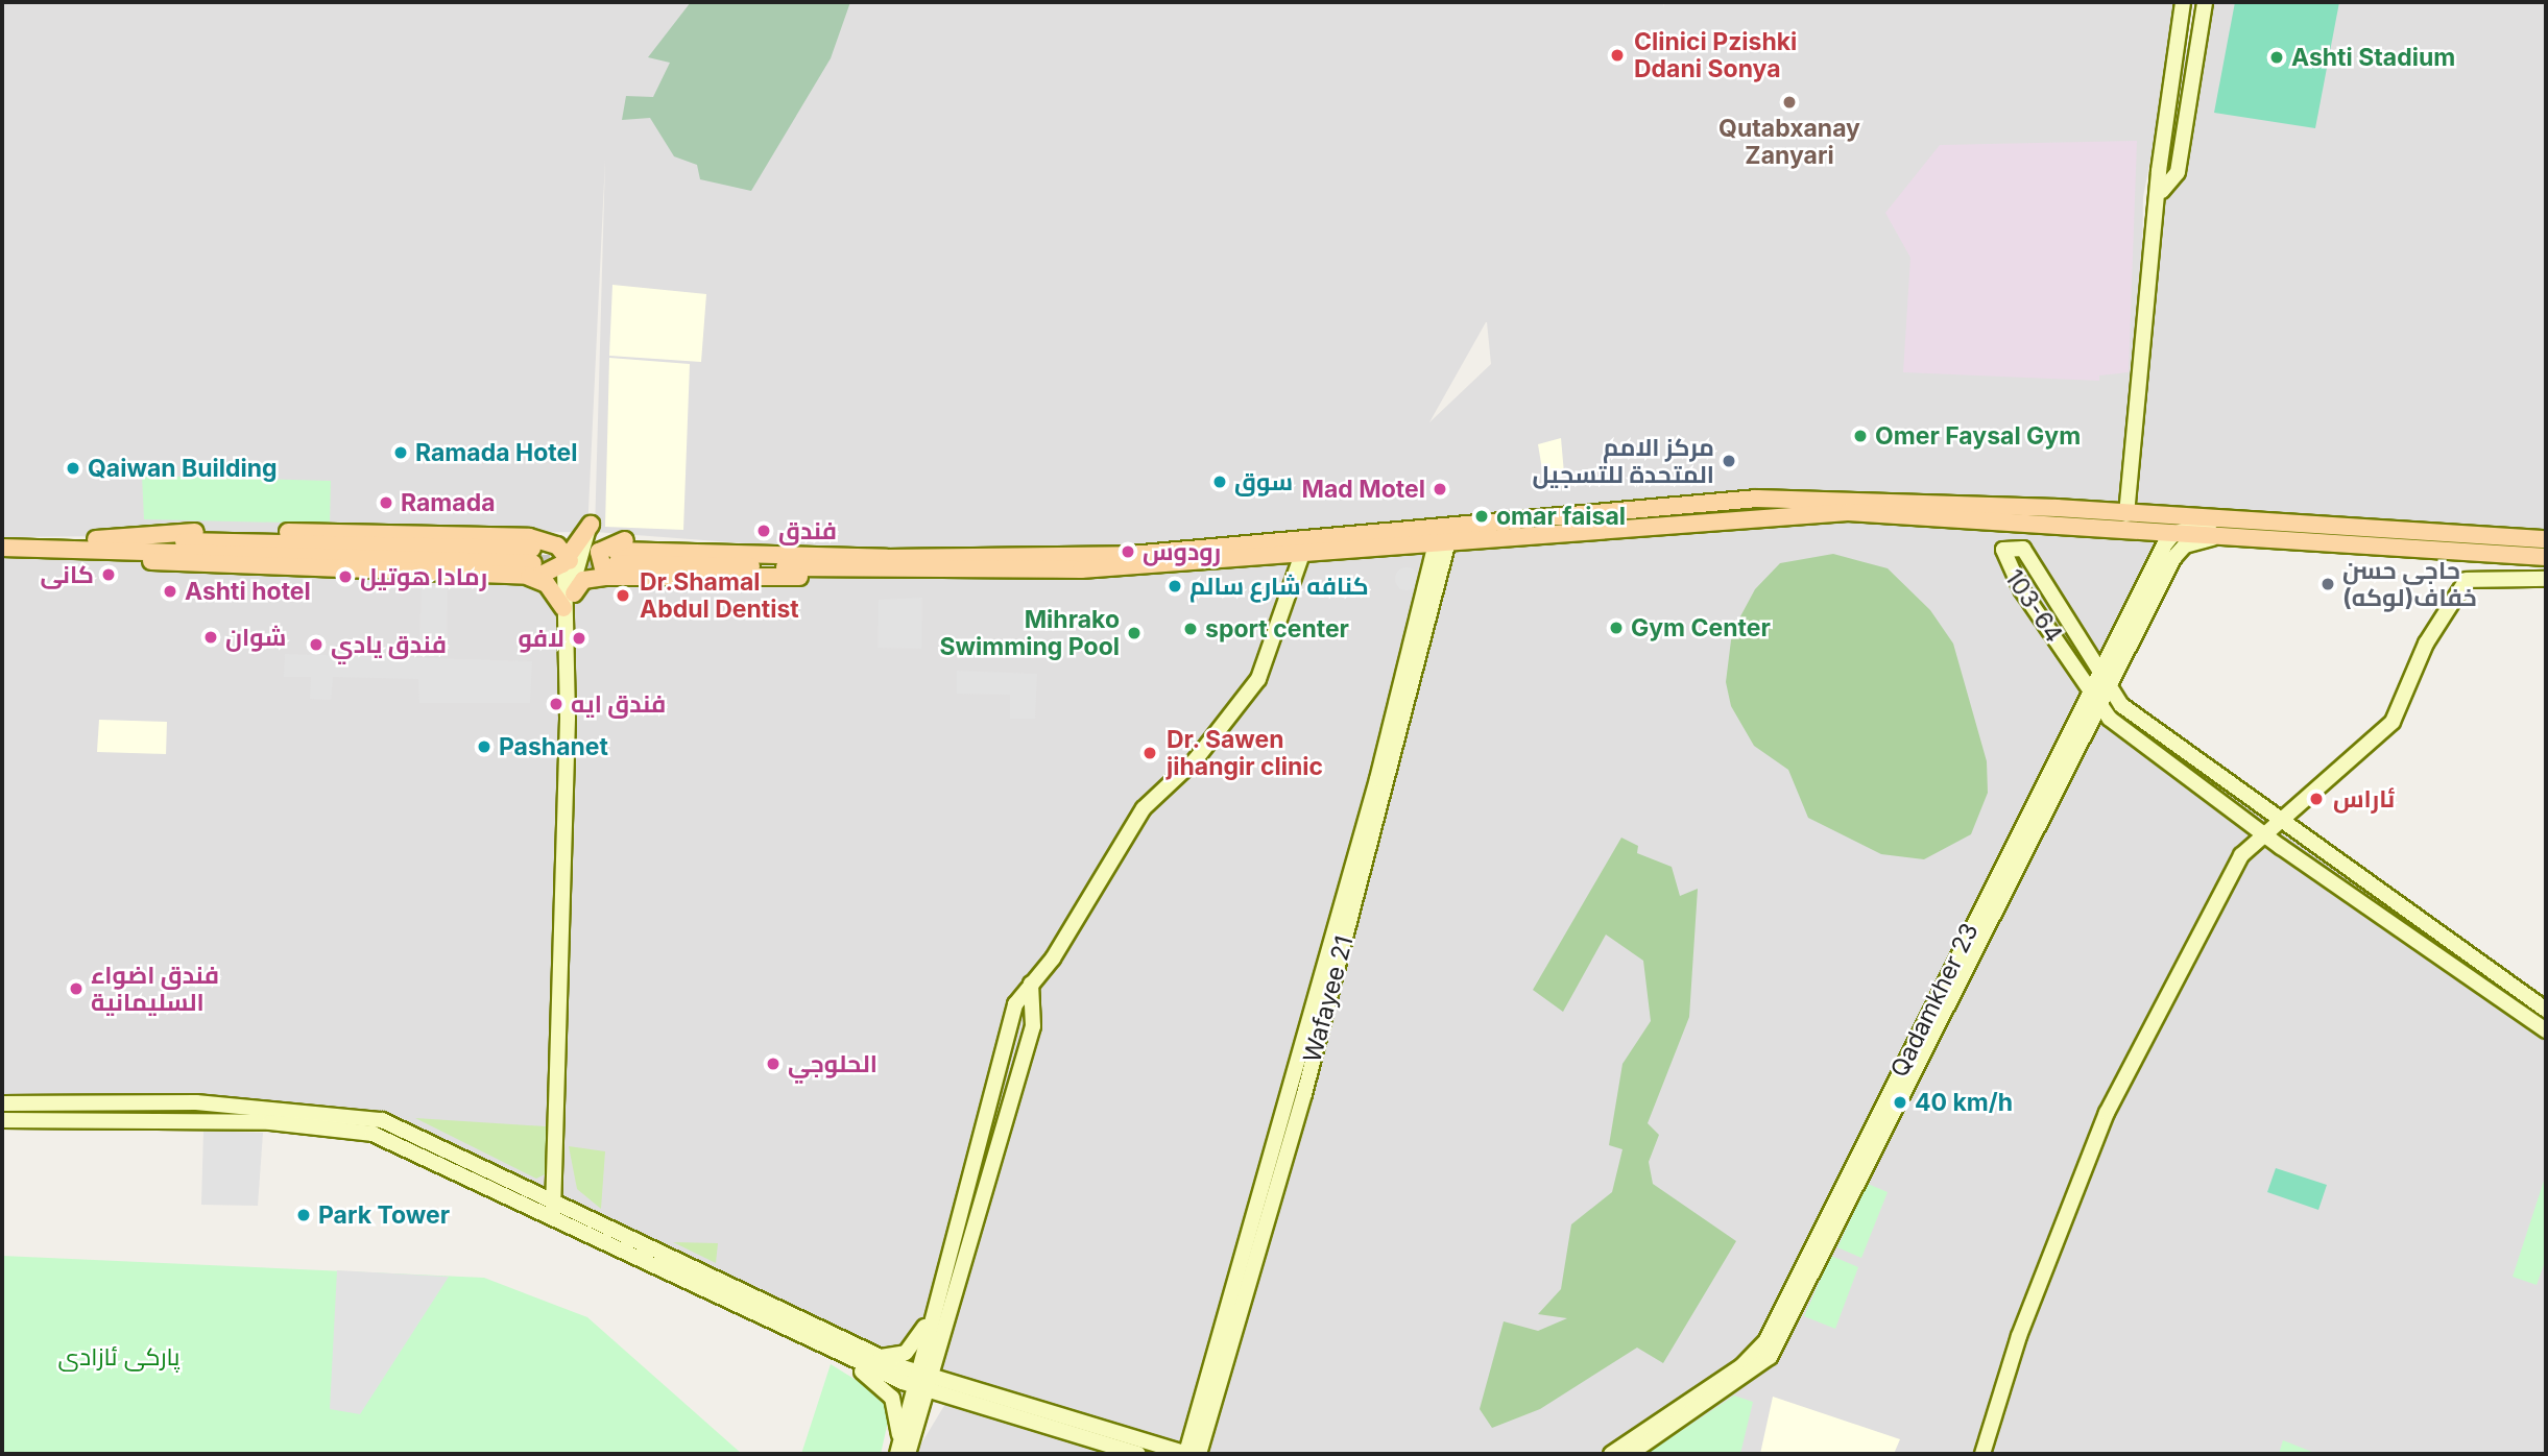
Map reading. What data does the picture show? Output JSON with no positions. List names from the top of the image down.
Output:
{
  "streets": {
    "main road": ["103-64", "Wafayee 21", "Qadamkher 23"]
  },
  "crossings": [
    ["103-64", "Qadamkher 23"]
  ],
  "parks": ["پارکی ئازادی"],
  "places": [
    "Clinici Pzishki Ddani Sonya",
    "Ashti Stadium",
    "Qutabxanay Zanyari",
    "Omer Faysal Gym",
    "Ramada Hotel",
    "مركز الامم المتحدة للتسجيل",
    "Qaiwan Building",
    "سوق",
    "Mad Motel",
    "Ramada",
    "omar faisal",
    "فندق",
    "رودوس",
    "کانی",
    "رمادا هوتيل",
    "حاجی حسن (لوکه)خفاف",
    "كنافه شارع سالم",
    "Ashti hotel",
    "Dr.Shamal Abdul Dentist",
    "Gym Center",
    "sport center",
    "Mihrako Swimming Pool",
    "شوان",
    "لافو",
    "فندق يادي",
    "فندق ايه",
    "Pashanet",
    "Dr. Sawen jihangir clinic",
    "ئاراس",
    "فندق اضواء السليمانية",
    "الحلوجي",
    "40 km/h",
    "Park Tower"
  ]
}
